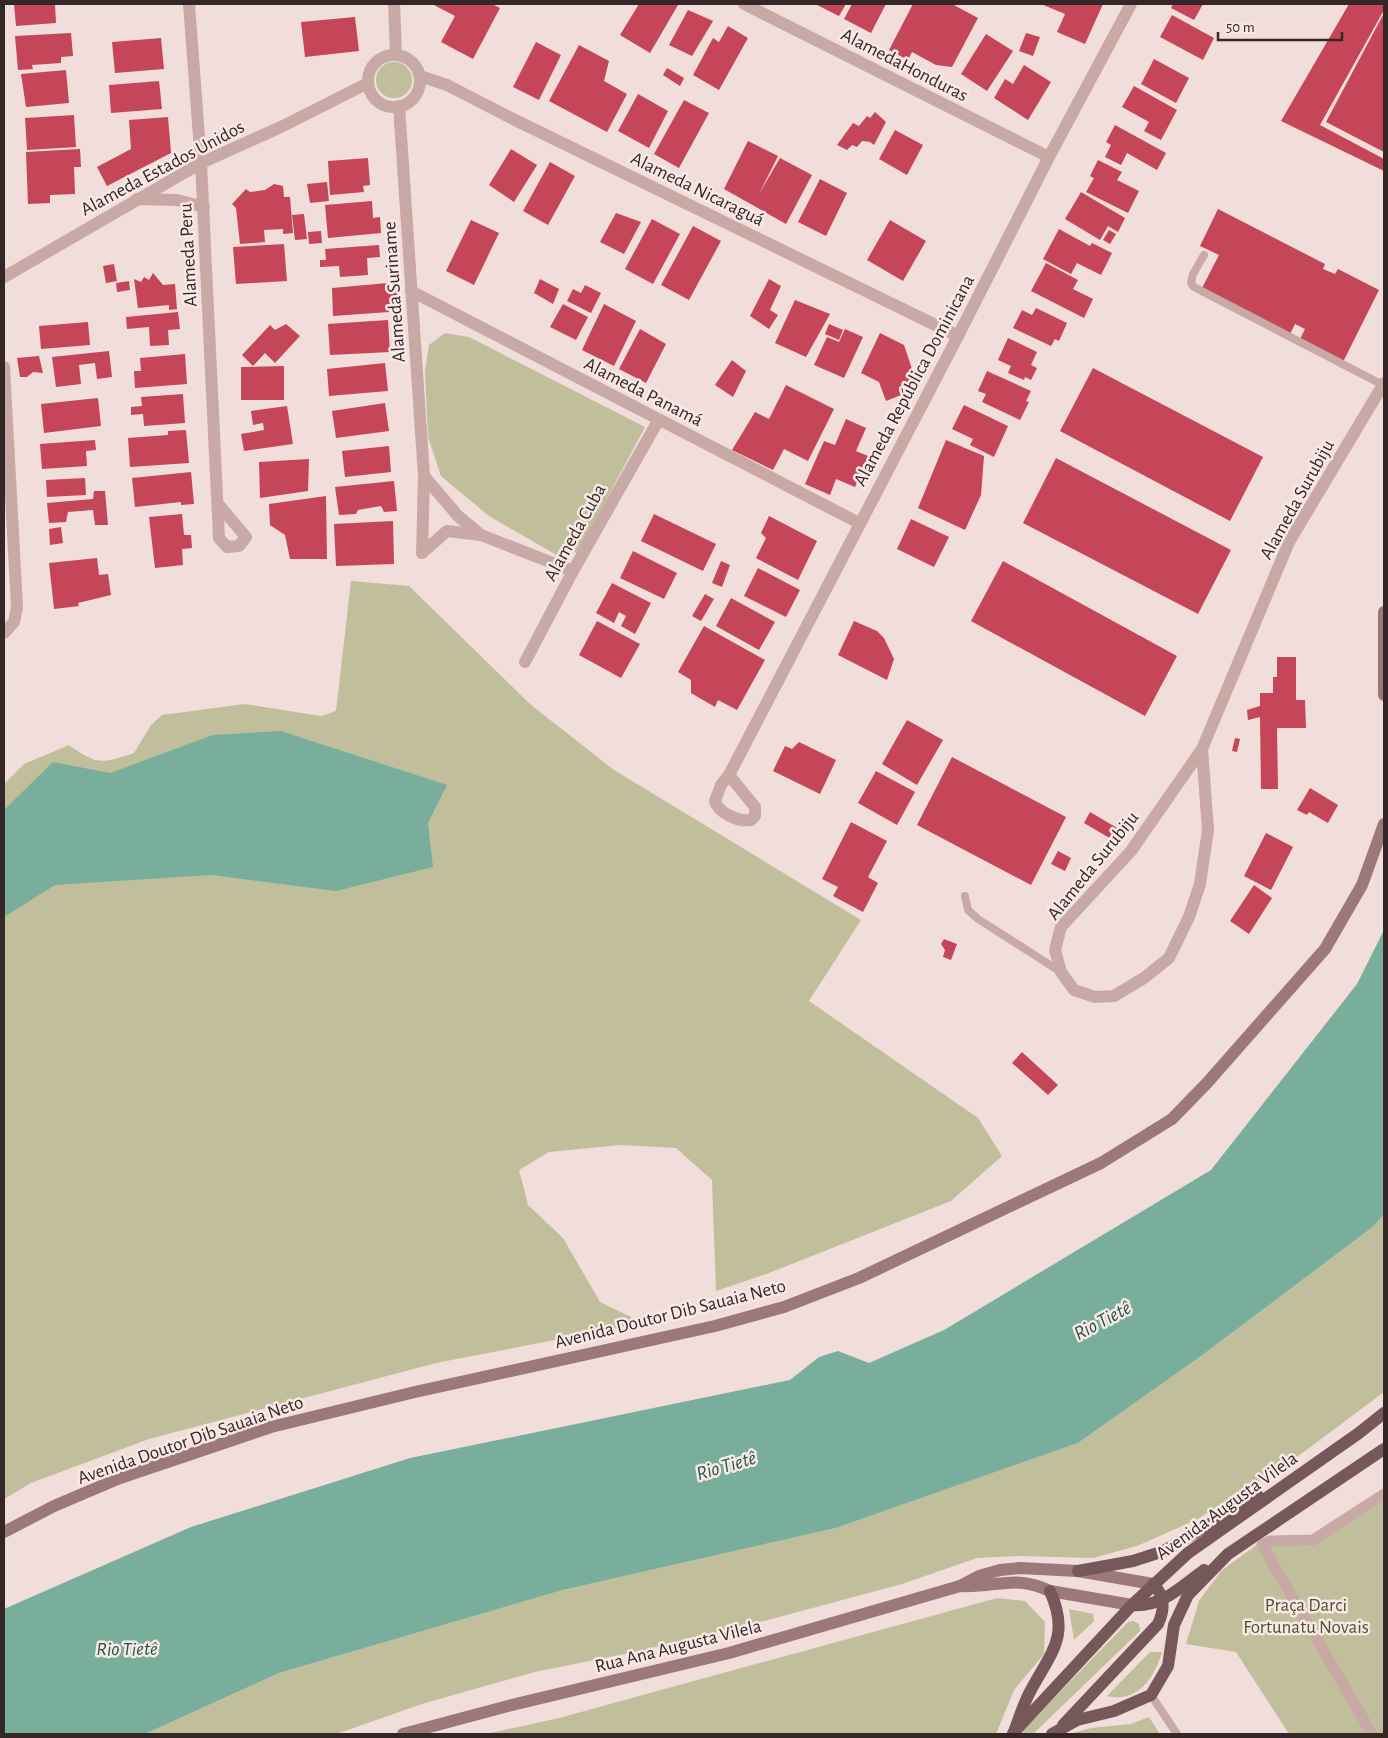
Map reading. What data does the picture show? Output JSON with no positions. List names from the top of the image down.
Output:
{
  "streets": {
    "main road": ["Avenida Doutor Dib Sauaia Neto", "Avenida Augusta Vilela", "Rua Ana Augusta Vilela"],
    "street": [
      "AlamedaHonduras",
      "Alameda Estados Unidos",
      "Alameda Nicaraguá",
      "Alameda Peru",
      "Alameda Suriname",
      "Alameda República Dominicana",
      "Alameda Panamá",
      "Alameda Surubiju",
      "Alameda Cuba"
    ]
  },
  "crossings": [
    ["AlamedaHonduras", "Alameda República Dominicana"],
    ["Alameda Estados Unidos", "Alameda Nicaraguá"],
    ["Alameda Estados Unidos", "Alameda Peru"],
    ["Alameda Estados Unidos", "Alameda Suriname"],
    ["Alameda Nicaraguá", "Alameda Suriname"],
    ["Alameda Nicaraguá", "Alameda República Dominicana"],
    ["Alameda Suriname", "Alameda Panamá"],
    ["Alameda República Dominicana", "Alameda Panamá"],
    ["Alameda Panamá", "Alameda Cuba"],
    ["Avenida Augusta Vilela", "Rua Ana Augusta Vilela"]
  ],
  "water": ["Rio Tietê"],
  "parks": ["Praça Darci Fortunatu Novais"],
  "scale_bar": "50 m"
}
